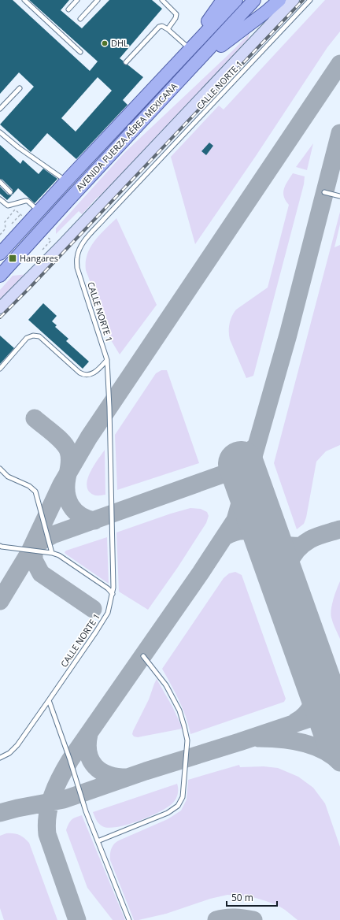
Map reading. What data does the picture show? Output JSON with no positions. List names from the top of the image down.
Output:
{
  "streets": {
    "main road": ["AVENIDA FUERZA AÉREA MEXICANA"],
    "lane": ["CALLE NORTE 1"]
  },
  "places": {
    "other": ["DHL"],
    "transit": ["Hangares"]
  },
  "scale_bar": "50 m"
}
